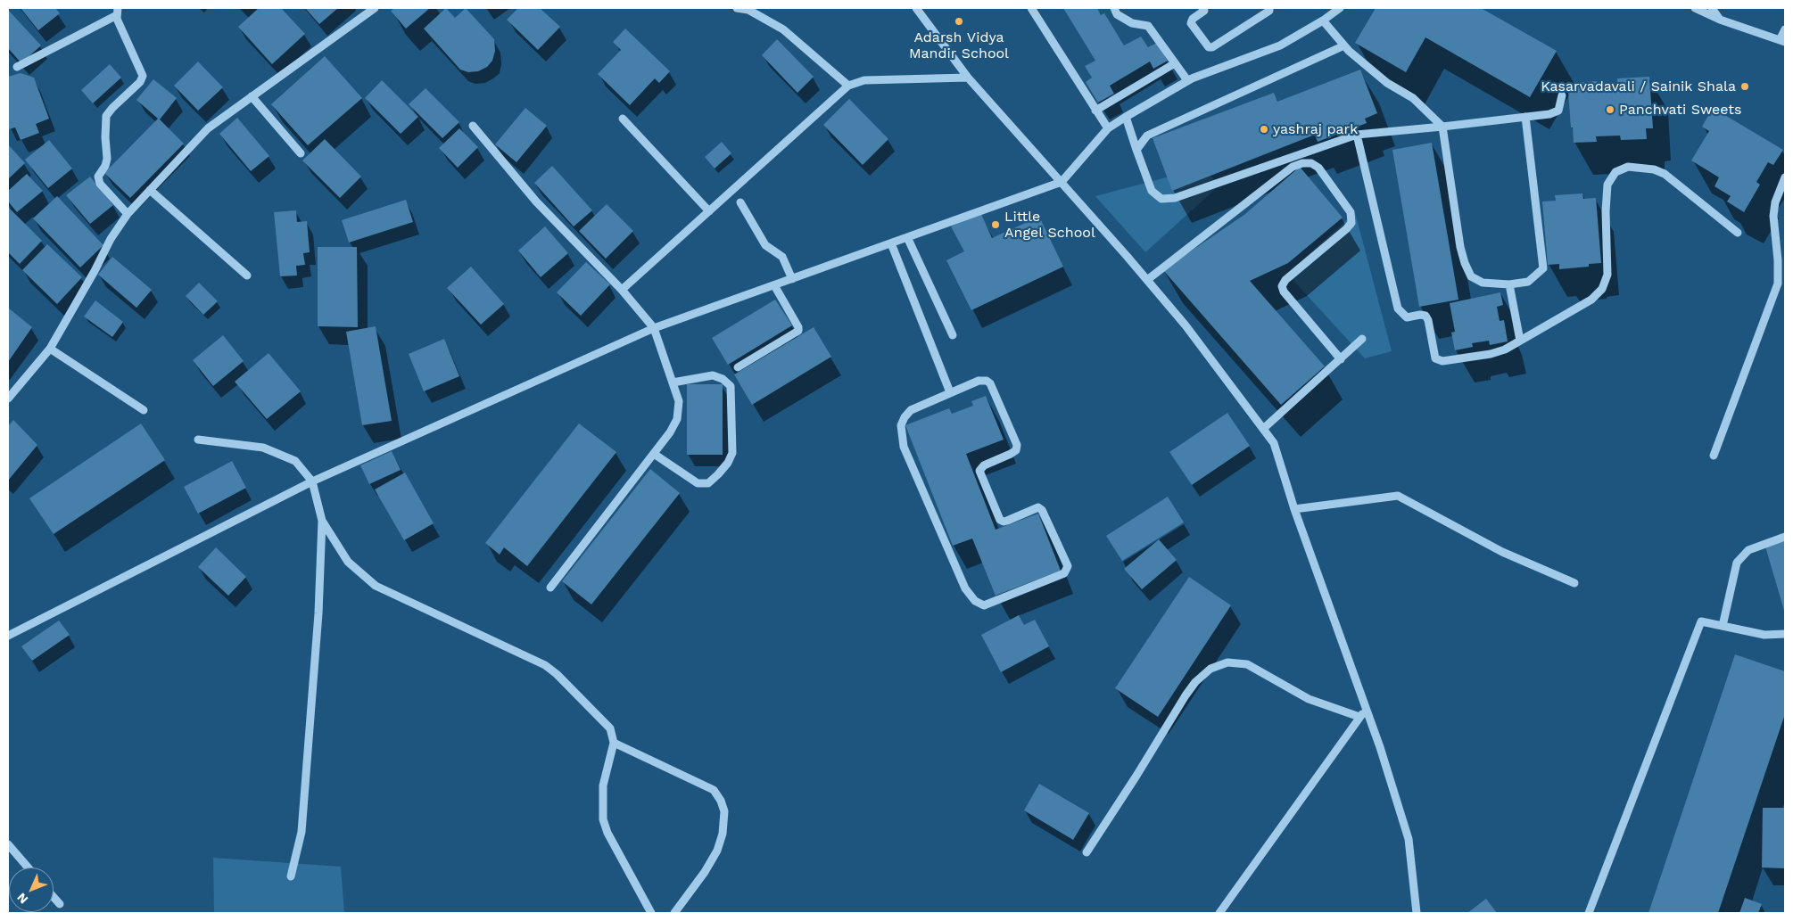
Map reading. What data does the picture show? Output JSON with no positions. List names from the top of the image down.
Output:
{
  "places": [
    "Adarsh Vidya Mandir School",
    "Kasarvadavali / Sainik Shala",
    "Panchvati Sweets",
    "yashraj park",
    "Little Angel School"
  ],
  "north": "bottom left"
}
